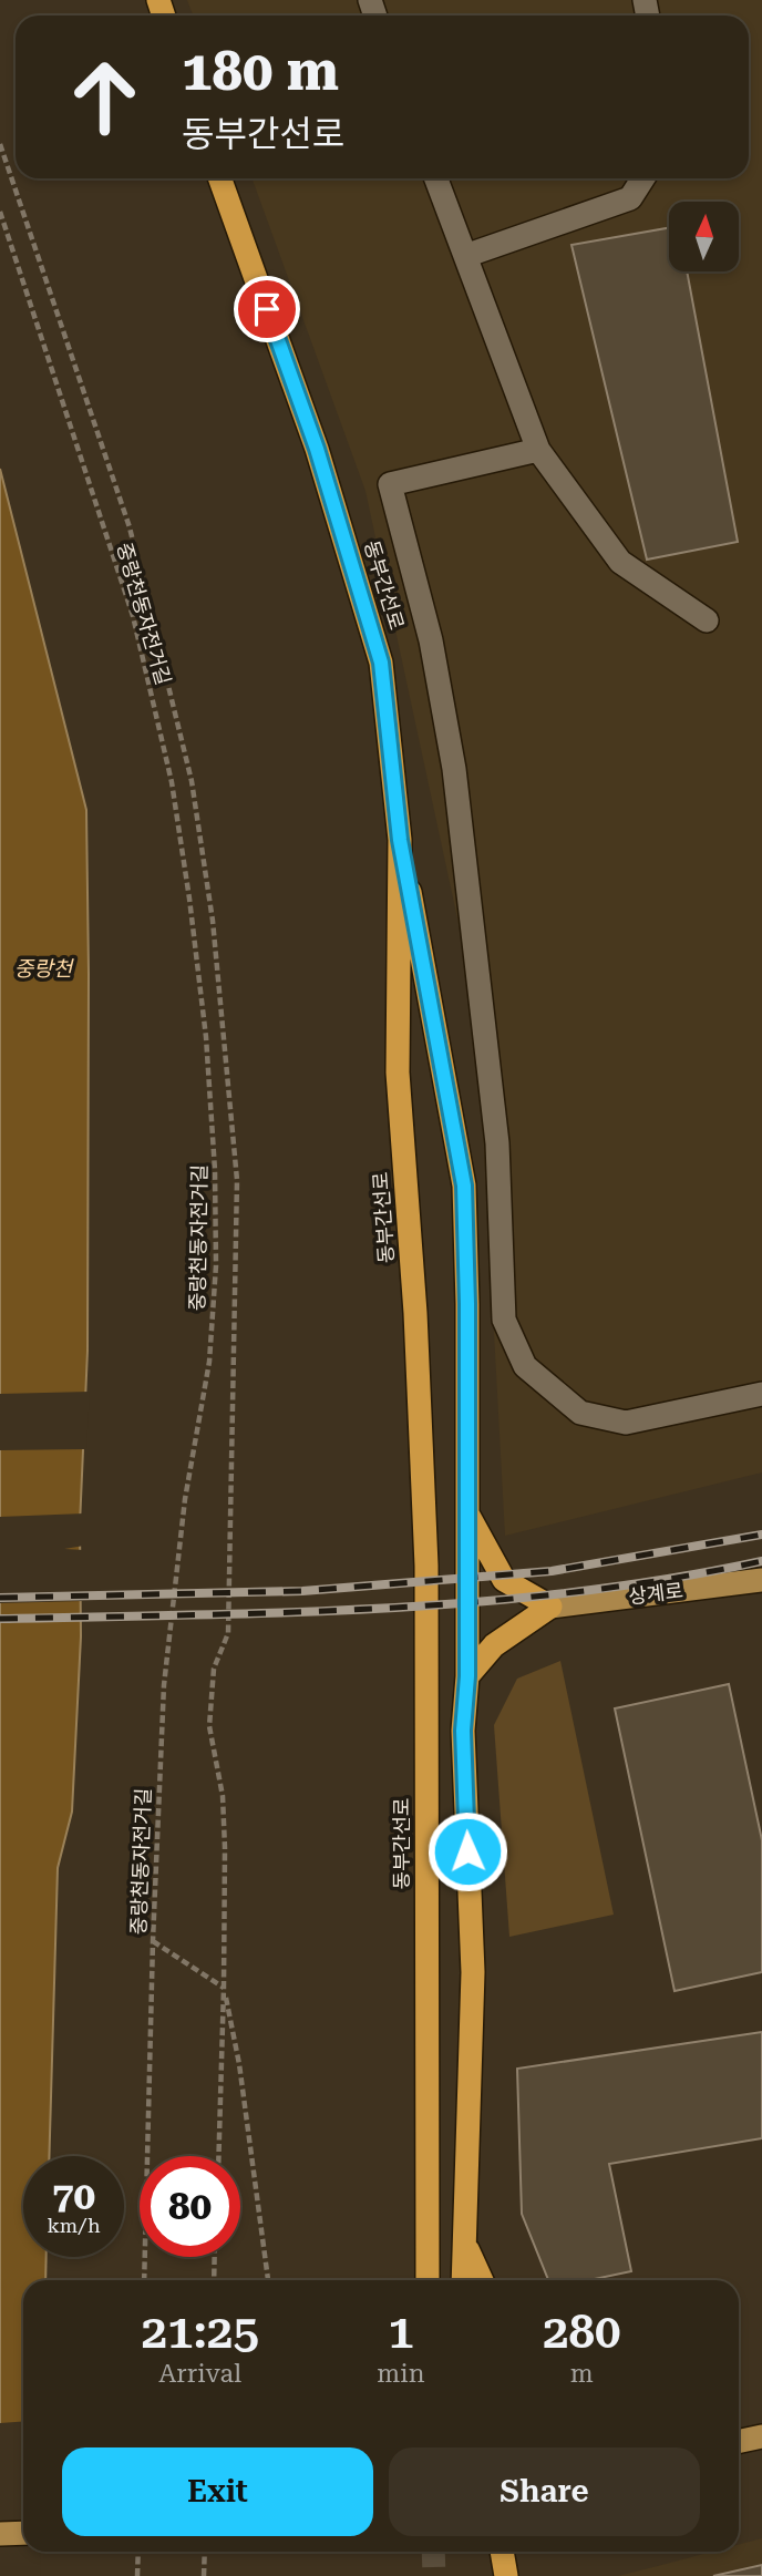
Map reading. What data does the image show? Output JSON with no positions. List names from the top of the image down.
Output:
{
  "streets": {
    "highway": ["동부간선로"],
    "main road": ["상계로"],
    "path": ["중랑천동자전거길"]
  },
  "water": ["중랑천"],
  "north": "top",
  "page": {
    "turn": ["180 m", "동부간선로"],
    "speed": "70 km/h",
    "limit": "80",
    "eta": [
      "21:25",
      "Arrival",
      "1",
      "min",
      "280",
      "m"
    ],
    "buttons": ["Exit", "Share"]
  }
}
